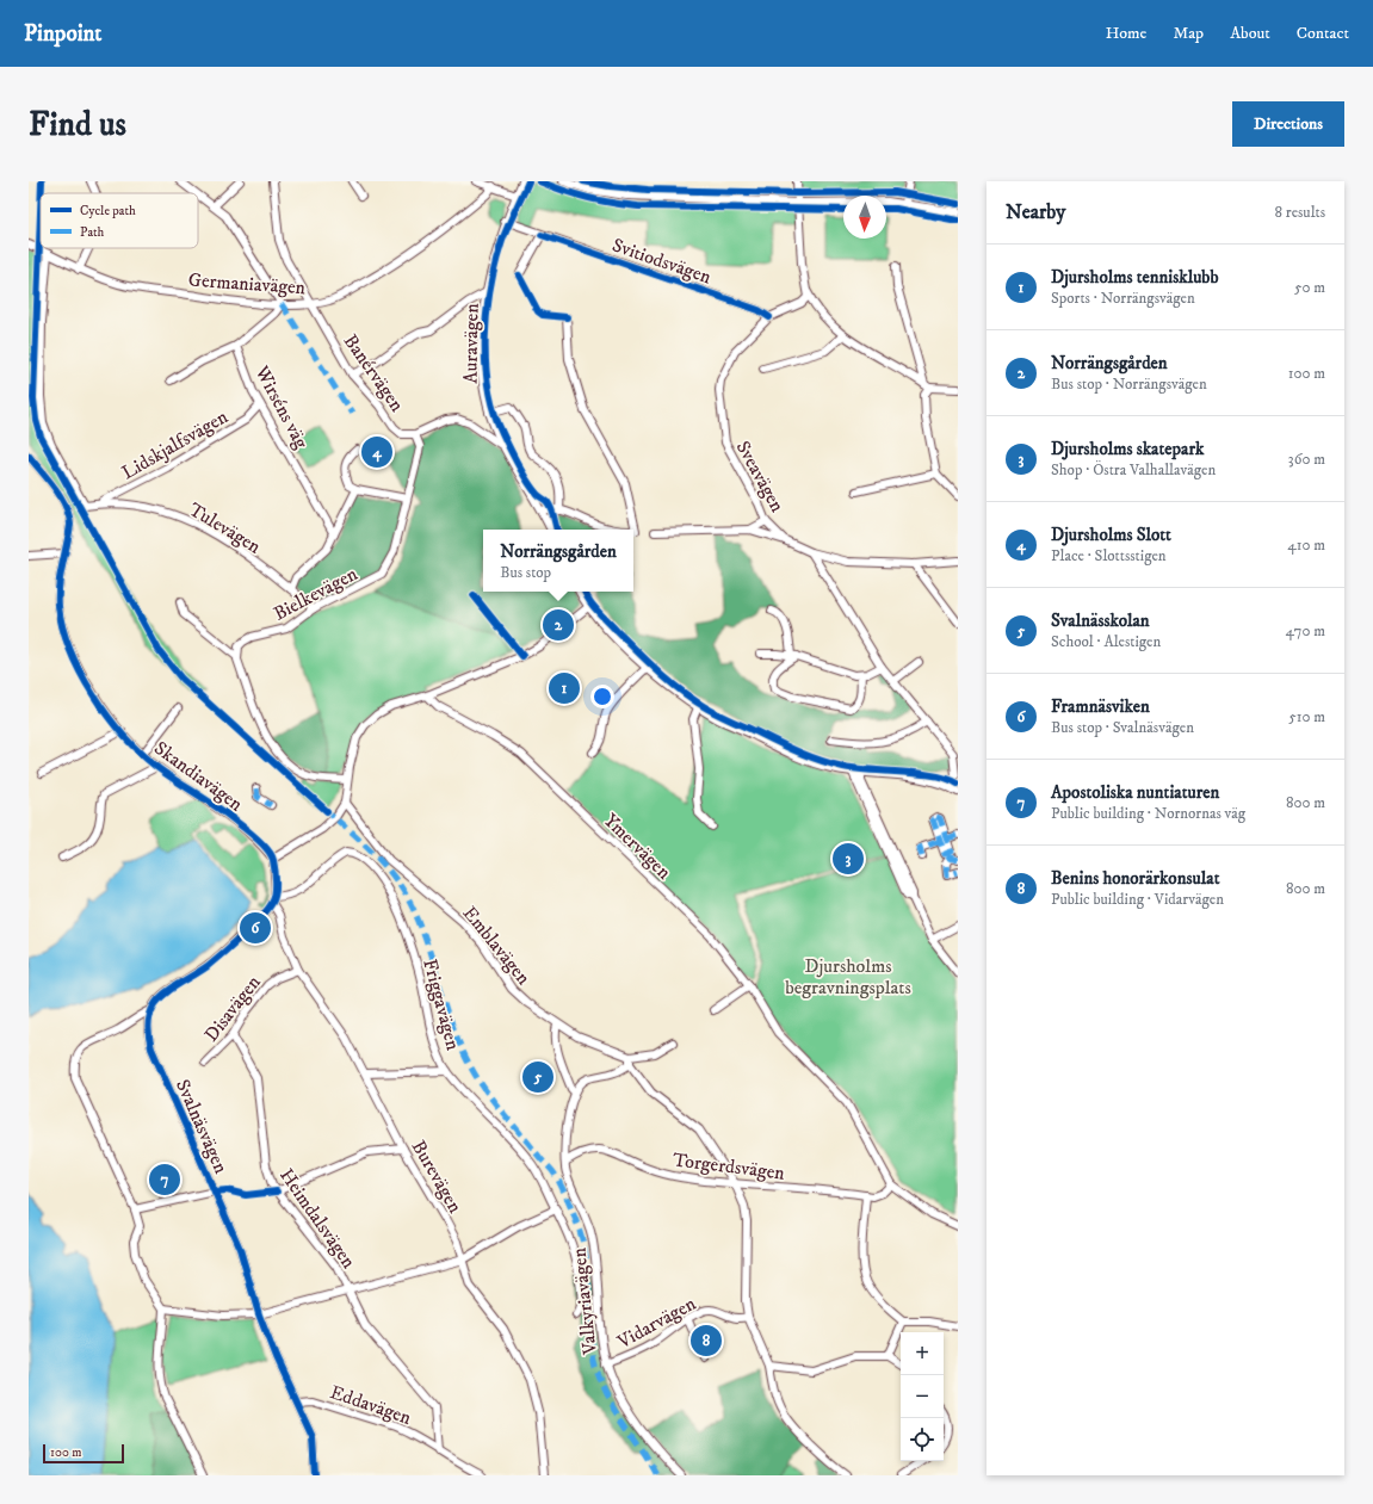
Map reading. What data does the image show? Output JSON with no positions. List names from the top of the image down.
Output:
{
  "streets": {
    "street": [
      "Svitiodsvägen",
      "Germaniavägen",
      "Auravägen",
      "Banérvägen",
      "Wirséns väg",
      "Lidskjalfsvägen",
      "Sveavägen",
      "Tulevägen",
      "Bielkevägen",
      "Skandiavägen",
      "Ymervägen",
      "Emblavägen",
      "Friggavägen",
      "Disavägen",
      "Svalnäsvägen",
      "Torgerdsvägen",
      "Burevägen",
      "Heimdalsvägen",
      "Valkyriavägen",
      "Vidarvägen",
      "Eddavägen"
    ]
  },
  "crossings": [
    ["Svitiodsvägen", "Auravägen"],
    ["Svitiodsvägen", "Sveavägen"],
    ["Germaniavägen", "Banérvägen"],
    ["Germaniavägen", "Tulevägen"],
    ["Banérvägen", "Bielkevägen"],
    ["Wirséns väg", "Lidskjalfsvägen"],
    ["Lidskjalfsvägen", "Tulevägen"],
    ["Tulevägen", "Bielkevägen"],
    ["Ymervägen", "Torgerdsvägen"],
    ["Friggavägen", "Burevägen"],
    ["Disavägen", "Burevägen"],
    ["Disavägen", "Heimdalsvägen"],
    ["Svalnäsvägen", "Eddavägen"],
    ["Torgerdsvägen", "Valkyriavägen"],
    ["Heimdalsvägen", "Eddavägen"],
    ["Valkyriavägen", "Vidarvägen"]
  ],
  "parks": ["Djursholms begravningsplats"],
  "legend": ["Cycle path", "Path"],
  "scale_bar": "100 m",
  "north": "bottom",
  "page": {
    "header": "Pinpoint",
    "nav": [
      "Home",
      "Map",
      "About",
      "Contact"
    ],
    "buttons": "Directions",
    "title": "Find us",
    "heading": ["Nearby", "8 results"],
    "list": [
      {
        "mark": "1",
        "name": "Djursholms tennisklubb",
        "note": "Sports · Norrängsvägen",
        "value": "50 m"
      },
      {
        "mark": "2",
        "name": "Norrängsgården",
        "note": "Bus stop · Norrängsvägen",
        "value": "100 m"
      },
      {
        "mark": "3",
        "name": "Djursholms skatepark",
        "note": "Shop · Östra Valhallavägen",
        "value": "360 m"
      },
      {
        "mark": "4",
        "name": "Djursholms Slott",
        "note": "Place · Slottsstigen",
        "value": "410 m"
      },
      {
        "mark": "5",
        "name": "Svalnässkolan",
        "note": "School · Alestigen",
        "value": "470 m"
      },
      {
        "mark": "6",
        "name": "Framnäsviken",
        "note": "Bus stop · Svalnäsvägen",
        "value": "510 m"
      },
      {
        "mark": "7",
        "name": "Apostoliska nuntiaturen",
        "note": "Public building · Nornornas väg",
        "value": "800 m"
      },
      {
        "mark": "8",
        "name": "Benins honorärkonsulat",
        "note": "Public building · Vidarvägen",
        "value": "800 m"
      }
    ],
    "pins": [
      "4",
      "2",
      "1",
      "3",
      "6",
      "5",
      "7",
      "8"
    ],
    "popup": ["Norrängsgården", "Bus stop"],
    "map_buttons": ["+", "−"],
    "scale": "100 m"
  }
}
